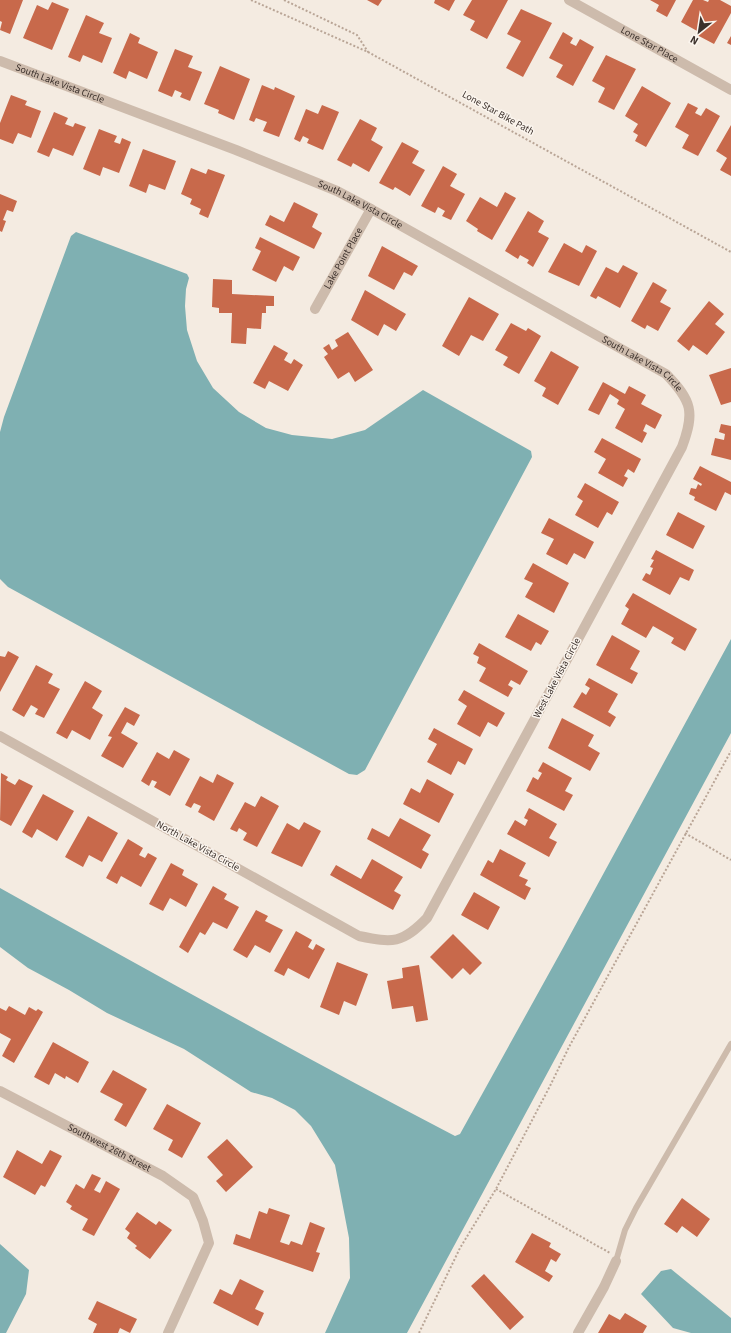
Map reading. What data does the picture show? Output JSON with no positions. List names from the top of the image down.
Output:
{
  "streets": {
    "street": [
      "Lone Star Place",
      "South Lake Vista Circle",
      "Lake Point Place",
      "West Lake Vista Circle",
      "North Lake Vista Circle",
      "Southwest 26th Street"
    ],
    "path": ["Lone Star Bike Path"]
  },
  "crossings": [
    ["South Lake Vista Circle", "Lake Point Place"],
    ["South Lake Vista Circle", "West Lake Vista Circle"],
    ["West Lake Vista Circle", "North Lake Vista Circle"]
  ],
  "north": "bottom left"
}
